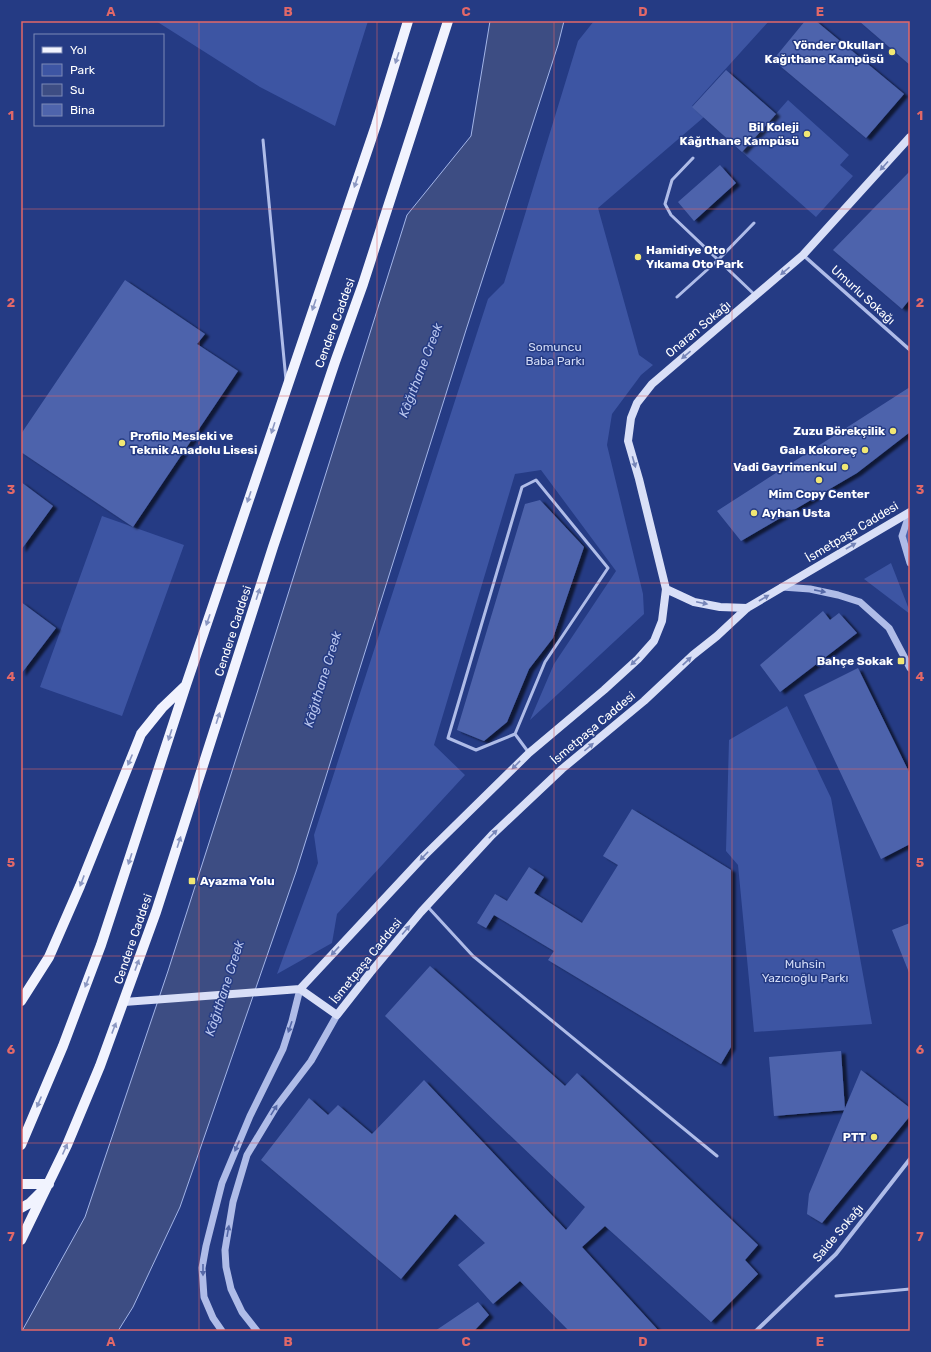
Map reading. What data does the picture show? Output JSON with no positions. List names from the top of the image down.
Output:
{
  "streets": {
    "main road": ["Cendere Caddesi", "Onaran Sokağı", "İsmetpaşa Caddesi"],
    "street": ["Umurlu Sokağı", "Saide Sokağı"]
  },
  "crossings": [
    ["Umurlu Sokağı", "Onaran Sokağı"]
  ],
  "one_way": ["Onaran Sokağı"],
  "water": ["Kâğıthane Creek"],
  "parks": ["Somuncu Baba Parkı", "Muhsin Yazıcıoğlu Parkı"],
  "places": {
    "other": [
      "Yönder Okulları Kağıthane Kampüsü",
      "Bil Koleji Kâğıthane Kampüsü",
      "Hamidiye Oto Yıkama Oto Park",
      "Zuzu Börekçilik",
      "Profilo Mesleki ve Teknik Anadolu Lisesi",
      "Gala Kokoreç",
      "Vadi Gayrimenkul",
      "Mim Copy Center",
      "Ayhan Usta",
      "PTT"
    ],
    "transit": ["Bahçe Sokak", "Ayazma Yolu"]
  },
  "legend": [
    "Yol",
    "Park",
    "Su",
    "Bina"
  ],
  "grid": {
    "columns": [
      "A",
      "B",
      "C",
      "D",
      "E"
    ],
    "rows": [
      "1",
      "2",
      "3",
      "4",
      "5",
      "6",
      "7"
    ]
  }
}
